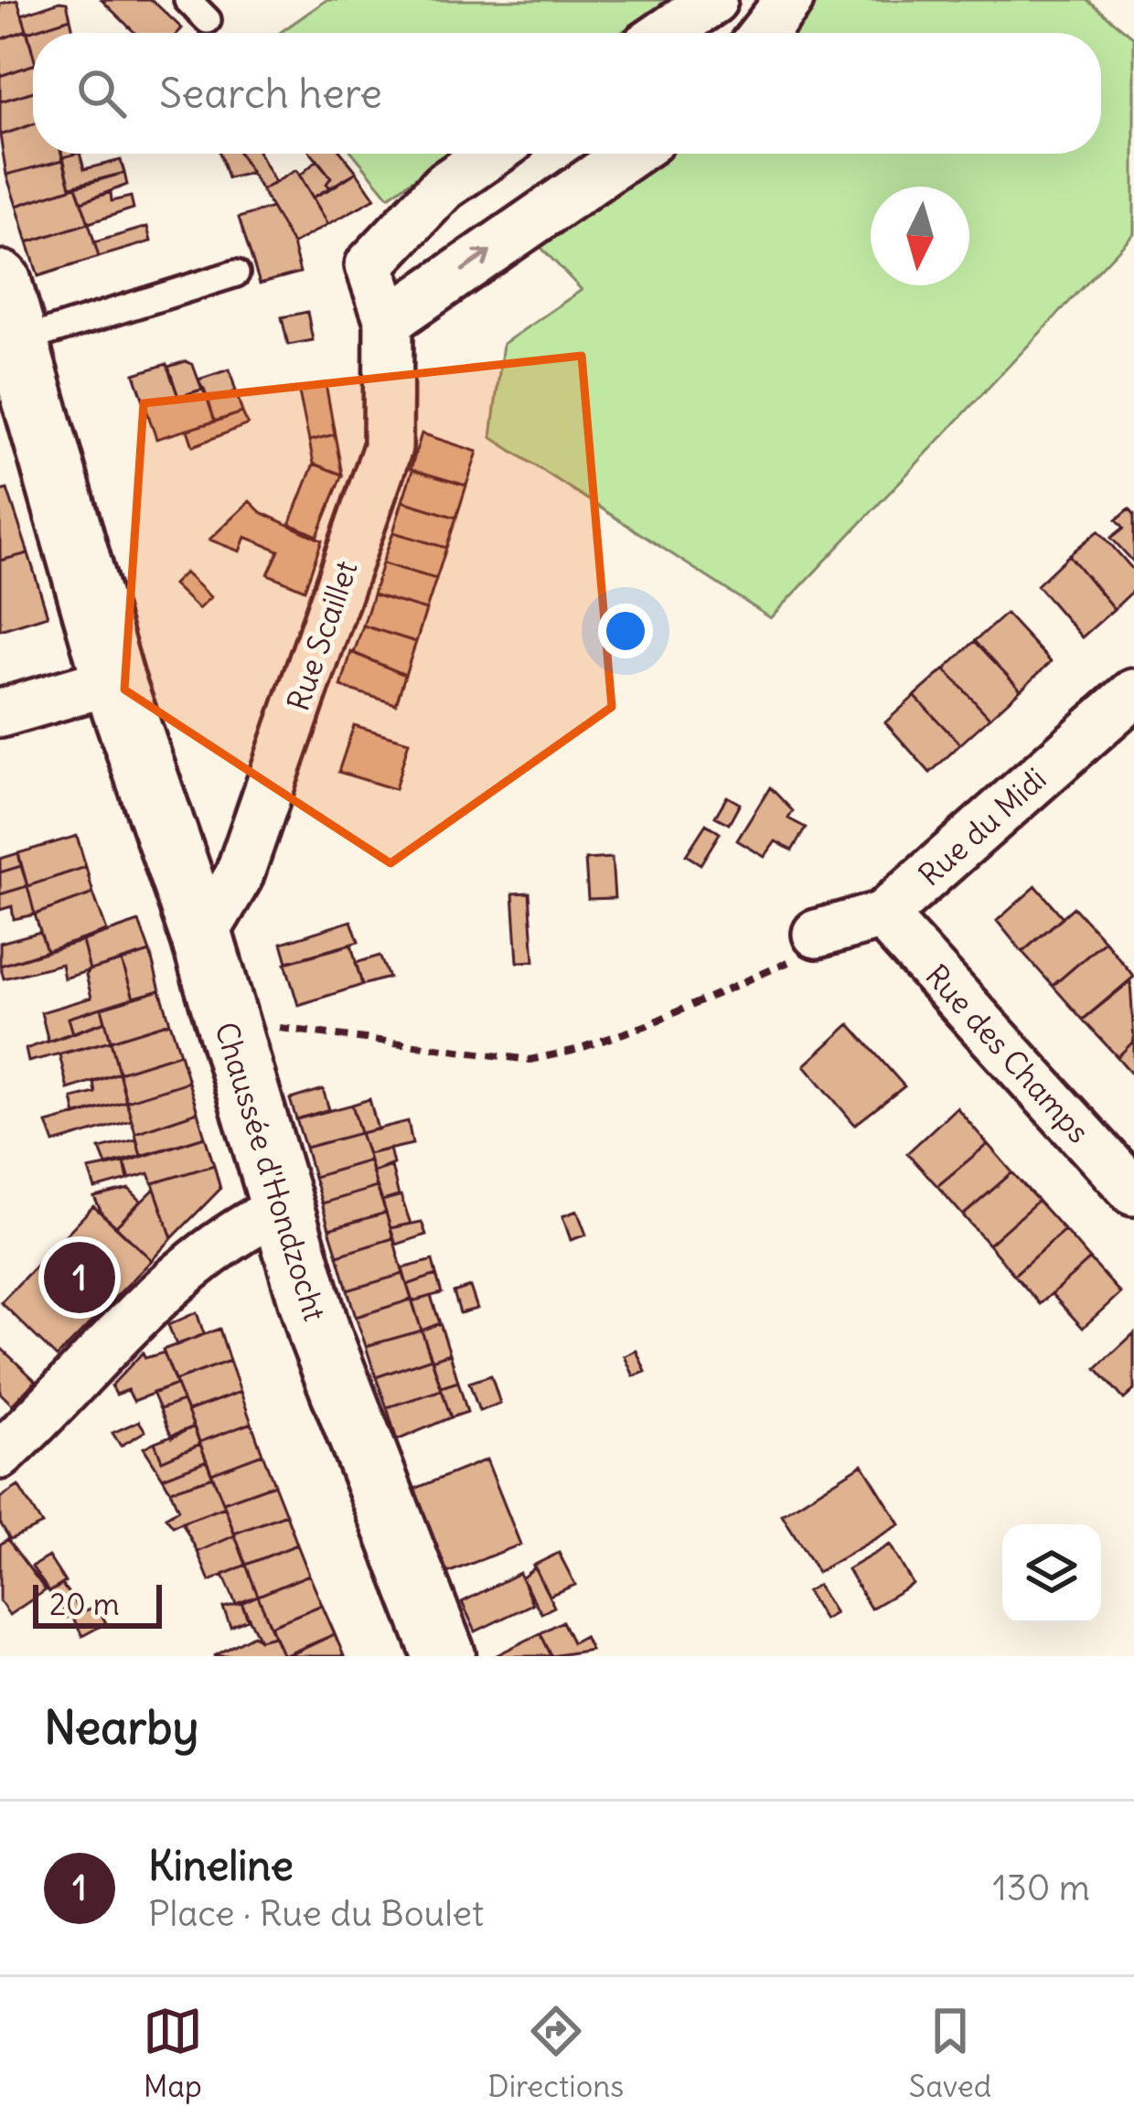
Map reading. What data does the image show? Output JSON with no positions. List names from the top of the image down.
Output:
{
  "streets": {
    "main road": ["Chaussée d'Hondzocht"],
    "street": ["Rue Scaillet", "Rue du Midi", "Rue des Champs"]
  },
  "crossings": [
    ["Rue Scaillet", "Chaussée d'Hondzocht"],
    ["Rue du Midi", "Rue des Champs"]
  ],
  "scale_bar": "20 m",
  "north": "bottom",
  "page": {
    "search": "Search here",
    "pins": "1",
    "scale": "20 m",
    "heading": "Nearby",
    "list": [
      {
        "mark": "1",
        "name": "Kineline",
        "note": "Place · Rue du Boulet",
        "value": "130 m"
      }
    ],
    "nav": ["Map", "Directions", "Saved"]
  }
}
